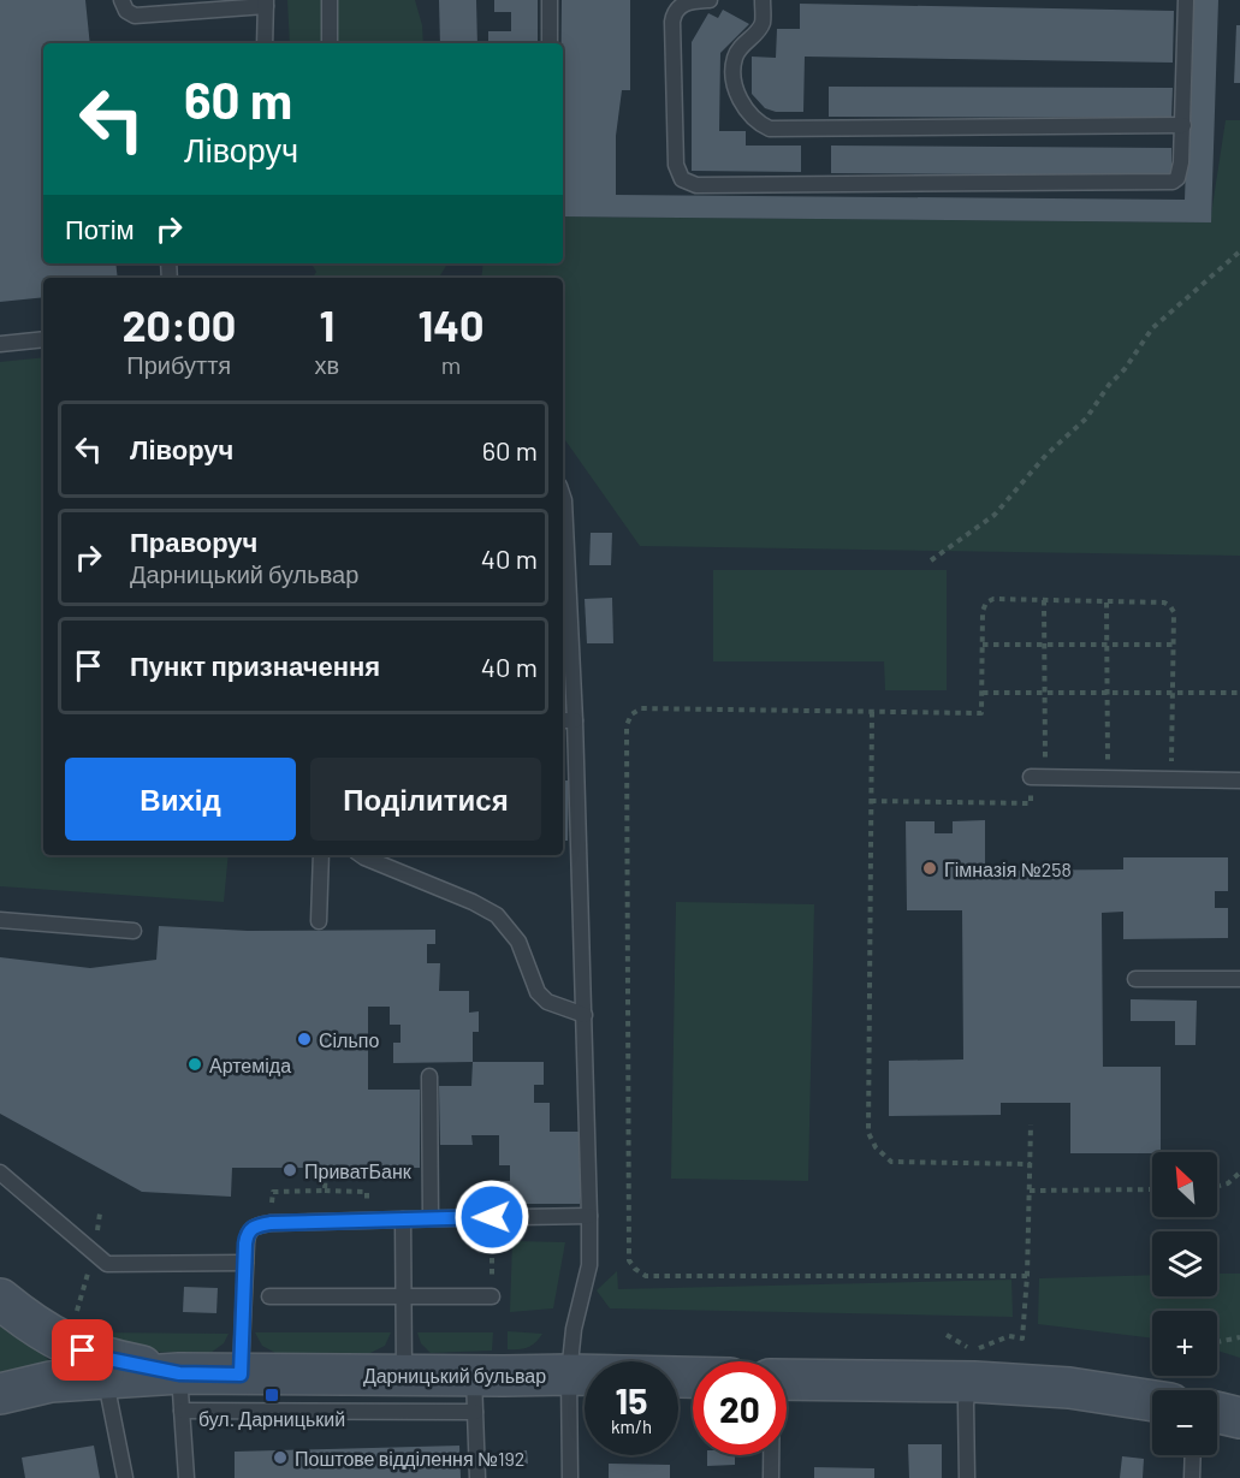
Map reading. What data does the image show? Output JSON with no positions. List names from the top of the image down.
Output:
{
  "streets": {
    "street": ["Дарницький бульвар"]
  },
  "places": {
    "other": [
      "Гімназія №258",
      "Сільпо",
      "Артеміда",
      "ПриватБанк",
      "Поштове відділення №192"
    ],
    "transit": ["бул. Дарницький"]
  },
  "north": "top left",
  "page": {
    "turn": ["60 m", "Ліворуч"],
    "then": "Потім",
    "eta": [
      "20:00",
      "Прибуття",
      "1",
      "хв",
      "140",
      "m"
    ],
    "list": [
      {
        "name": "Ліворуч",
        "value": "60 m"
      },
      {
        "name": "Праворуч",
        "note": "Дарницький бульвар",
        "value": "40 m"
      },
      {
        "name": "Пункт призначення",
        "value": "40 m"
      }
    ],
    "buttons": ["Вихід", "Поділитися"],
    "map_buttons": ["+", "−"],
    "speed": "15 km/h",
    "limit": "20"
  }
}
